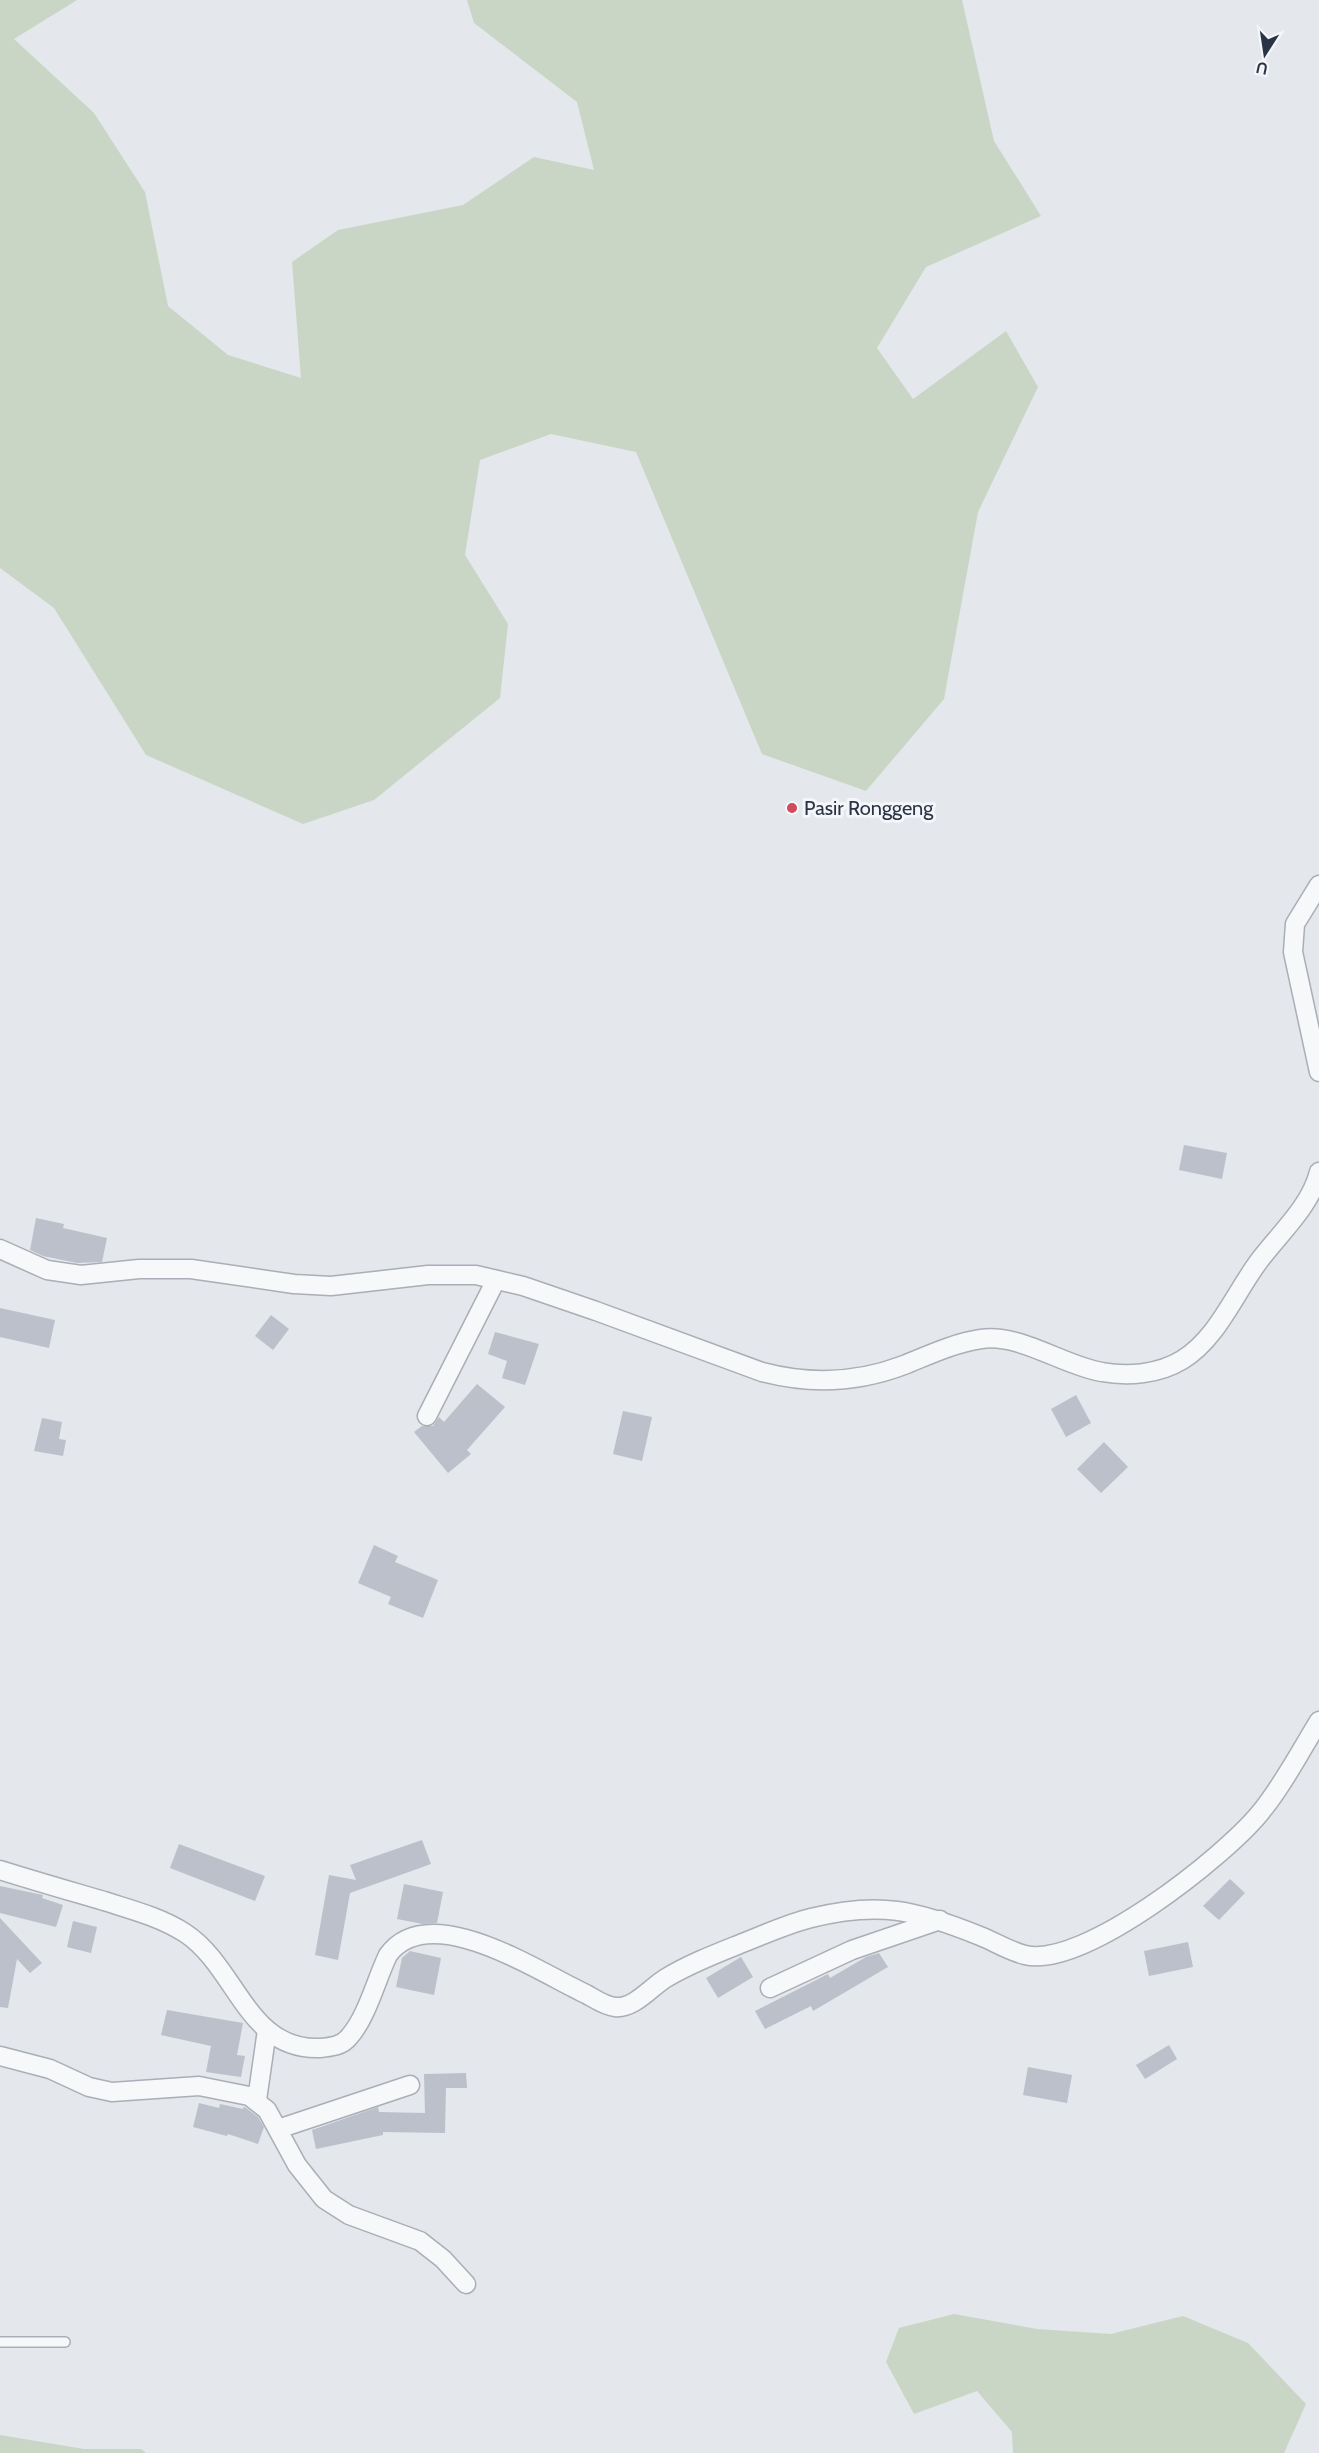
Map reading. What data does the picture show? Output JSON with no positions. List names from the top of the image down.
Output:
{
  "places": ["Pasir Ronggeng"],
  "north": "bottom"
}
